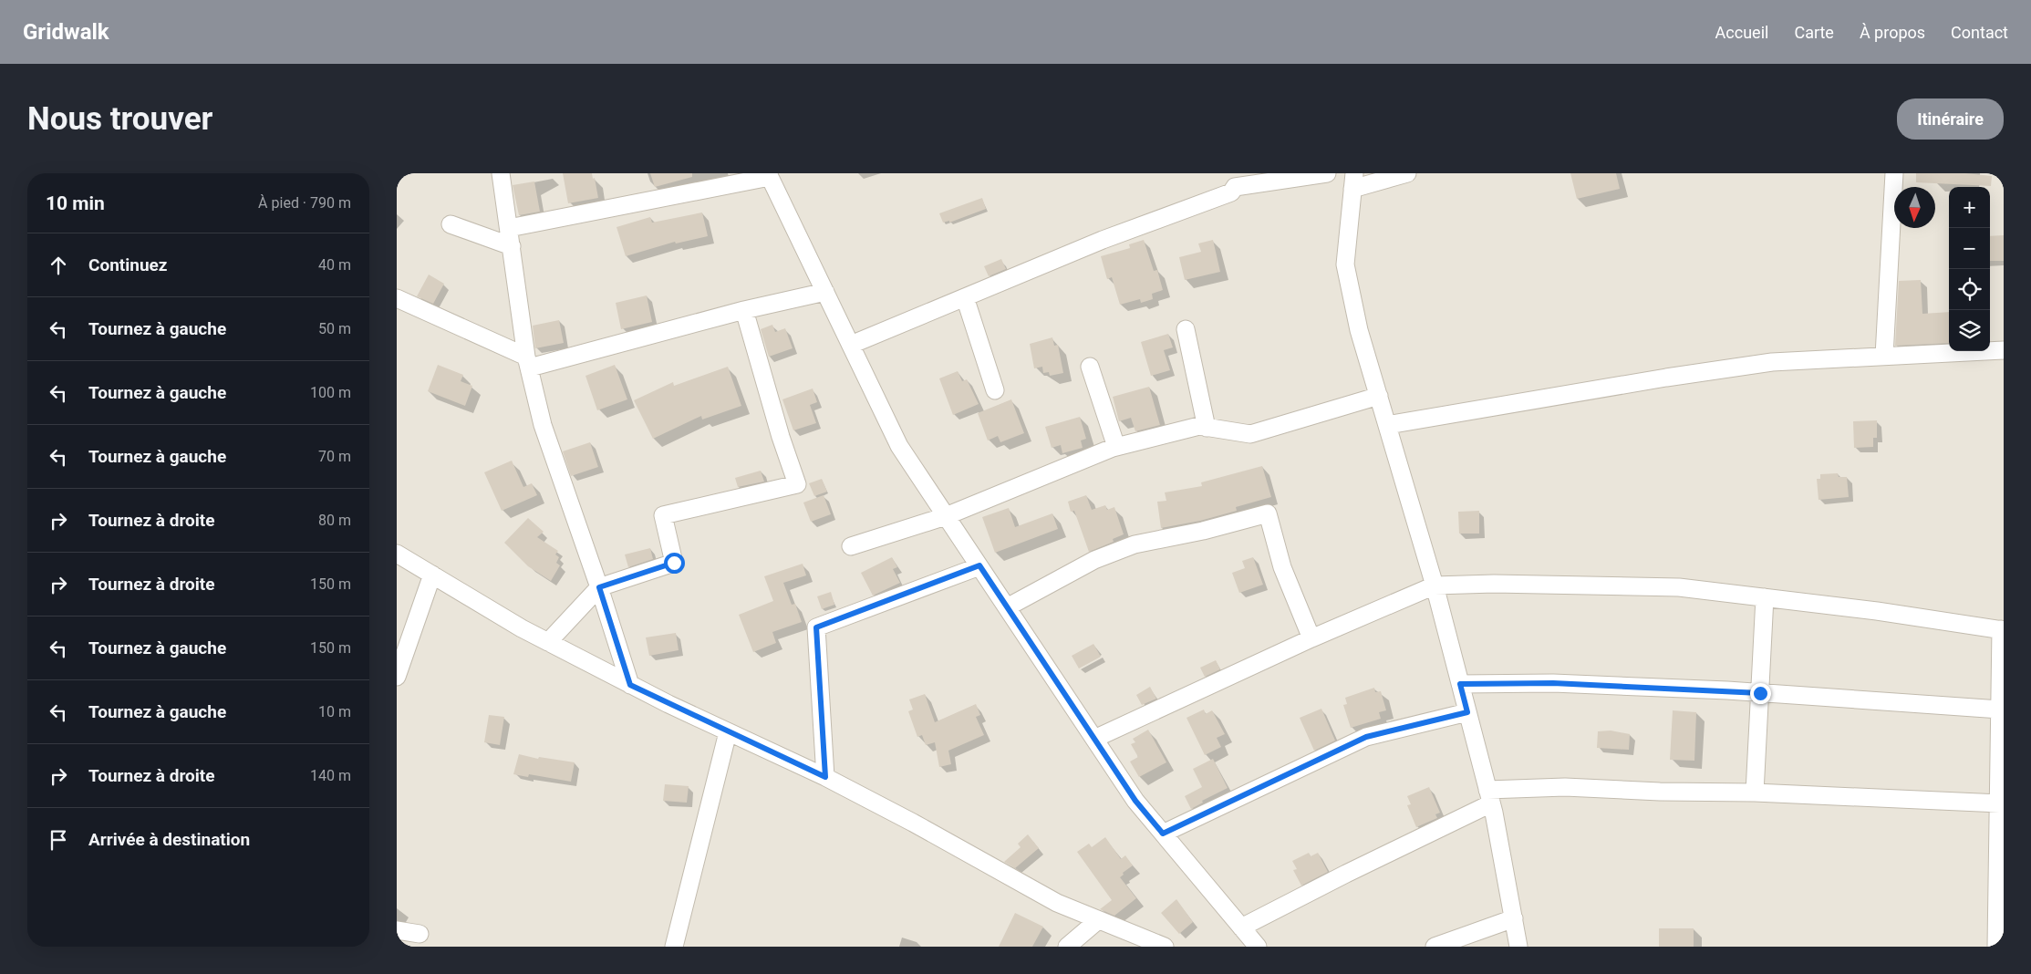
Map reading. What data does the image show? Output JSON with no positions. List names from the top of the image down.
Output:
{
  "north": "bottom",
  "page": {
    "header": "Gridwalk",
    "nav": [
      "Accueil",
      "Carte",
      "À propos",
      "Contact"
    ],
    "buttons": "Itinéraire",
    "title": "Nous trouver",
    "heading": ["10 min", "À pied · 790 m"],
    "map_buttons": ["+", "−"],
    "list": [
      ["Continuez", "40 m"],
      ["Tournez à gauche", "50 m"],
      ["Tournez à gauche", "100 m"],
      ["Tournez à gauche", "70 m"],
      ["Tournez à droite", "80 m"],
      ["Tournez à droite", "150 m"],
      ["Tournez à gauche", "150 m"],
      ["Tournez à gauche", "10 m"],
      ["Tournez à droite", "140 m"],
      "Arrivée à destination"
    ]
  }
}
